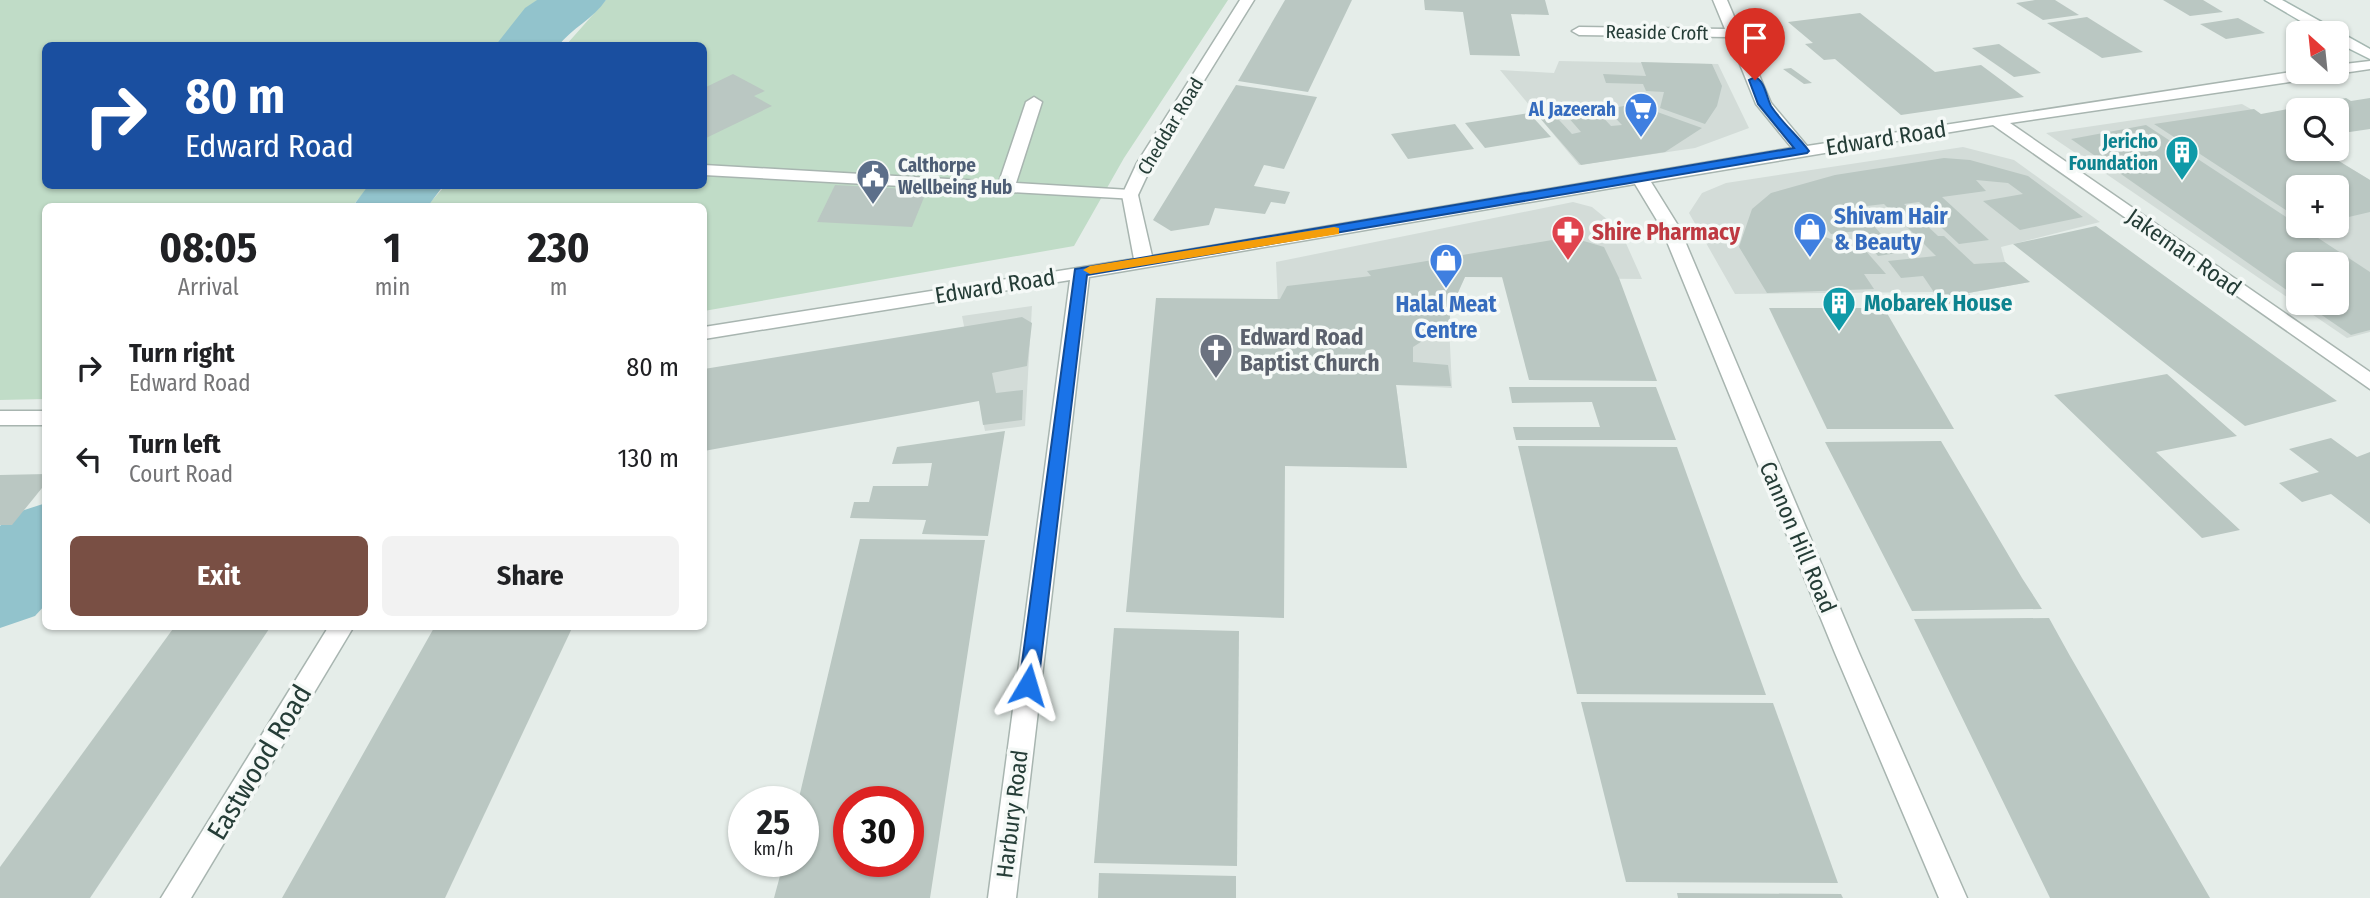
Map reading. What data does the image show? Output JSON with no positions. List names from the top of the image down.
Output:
{
  "streets": {
    "street": [
      "Reaside Croft",
      "Cheddar Road",
      "Edward Road",
      "Jakeman Road",
      "Cannon Hill Road",
      "Eastwood Road",
      "Harbury Road"
    ]
  },
  "crossings": [
    ["Cheddar Road", "Edward Road"],
    ["Edward Road", "Jakeman Road"],
    ["Edward Road", "Cannon Hill Road"],
    ["Edward Road", "Harbury Road"]
  ],
  "places": {
    "supermarket": ["Al Jazeerah"],
    "building": ["Jericho Foundation", "Mobarek House"],
    "public building": ["Calthorpe Wellbeing Hub"],
    "shop": ["Shivam Hair & Beauty", "Halal Meat Centre"],
    "pharmacy": ["Shire Pharmacy"],
    "church": ["Edward Road Baptist Church"]
  },
  "north": "top left",
  "page": {
    "map_buttons": ["+", "−"],
    "turn": ["80 m", "Edward Road"],
    "eta": [
      "08:05",
      "Arrival",
      "1",
      "min",
      "230",
      "m"
    ],
    "list": [
      {
        "name": "Turn right",
        "note": "Edward Road",
        "value": "80 m"
      },
      {
        "name": "Turn left",
        "note": "Court Road",
        "value": "130 m"
      }
    ],
    "buttons": ["Exit", "Share"],
    "speed": "25 km/h",
    "limit": "30"
  }
}
